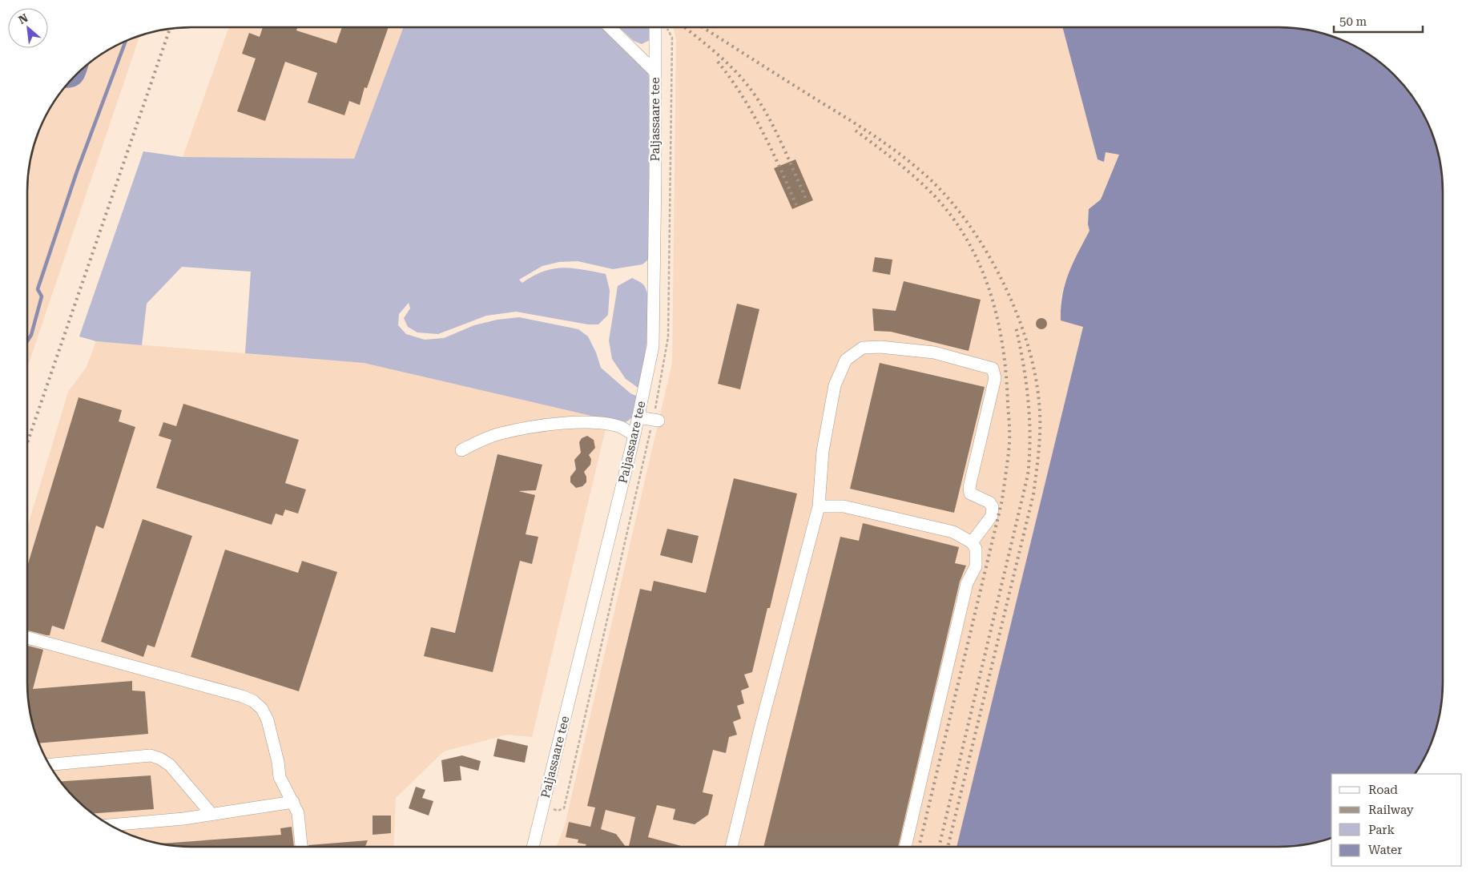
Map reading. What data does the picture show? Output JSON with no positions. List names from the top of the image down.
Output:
{
  "streets": {
    "street": ["Paljassaare tee"]
  },
  "legend": [
    "Road",
    "Railway",
    "Park",
    "Water"
  ],
  "scale_bar": "50 m",
  "north": "top left"
}
